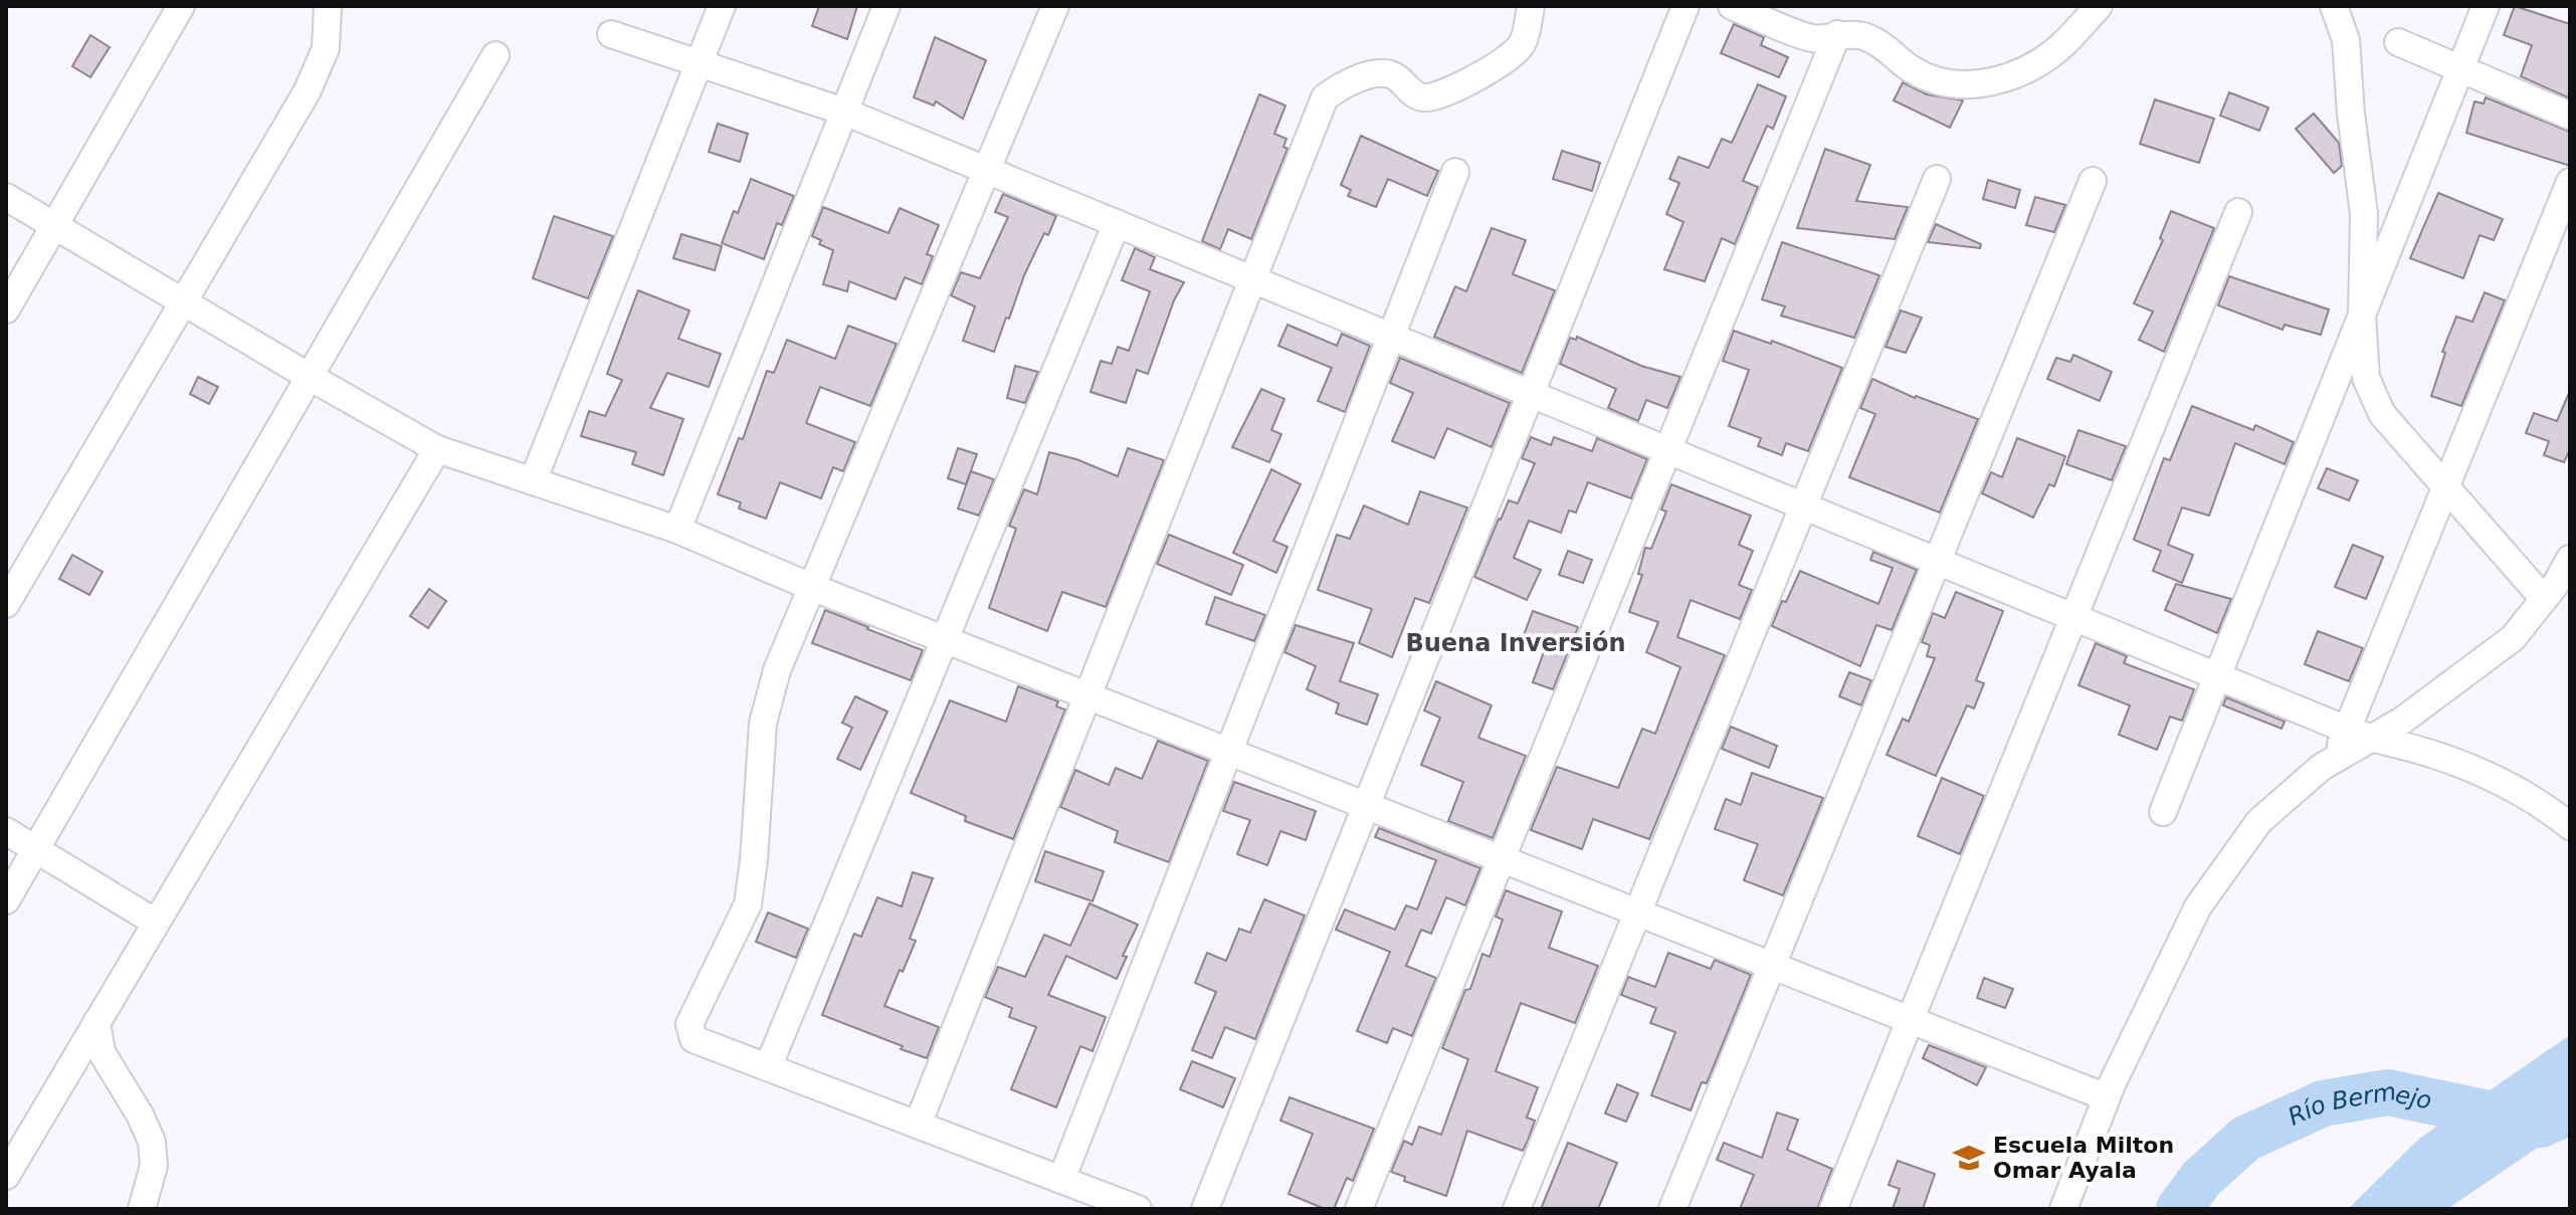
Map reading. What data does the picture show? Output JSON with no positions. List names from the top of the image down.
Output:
{
  "districts": ["Buena Inversión"],
  "water": ["Río Bermejo"],
  "places": {
    "school or university": ["Escuela Milton Omar Ayala"]
  }
}
